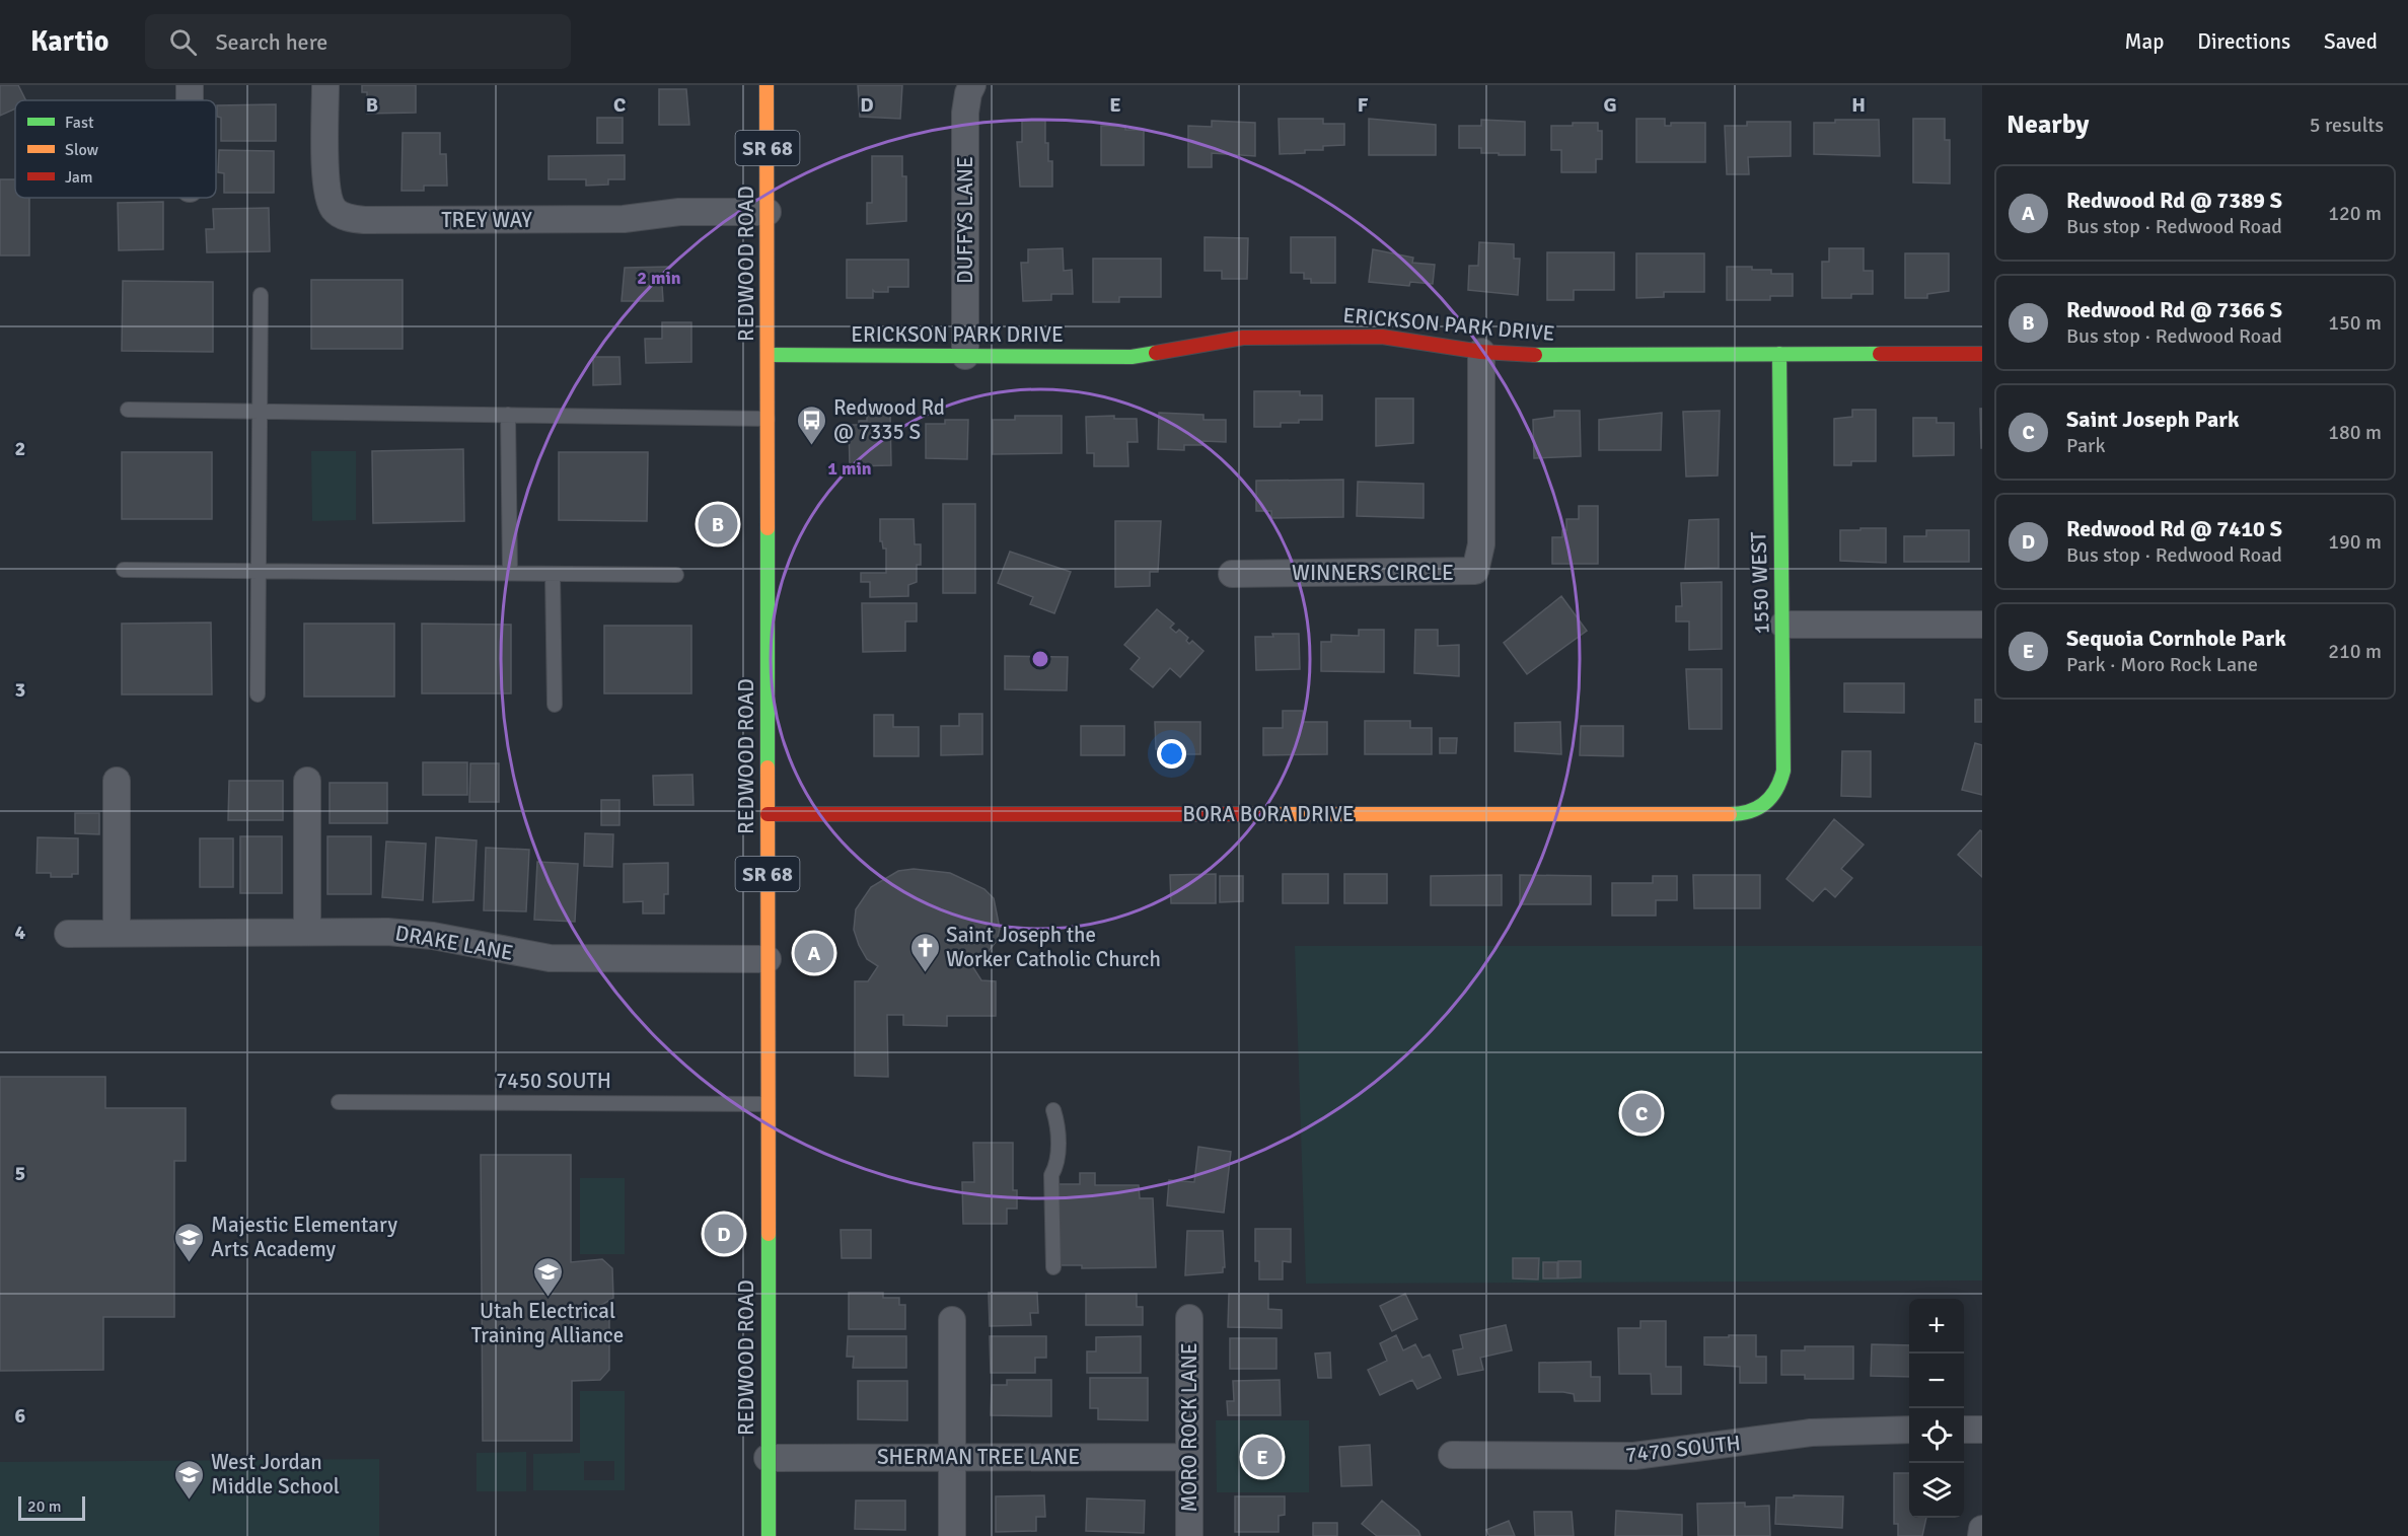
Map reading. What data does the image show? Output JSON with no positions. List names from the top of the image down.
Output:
{
  "streets": {
    "street": [
      "SR 68",
      "TREY WAY",
      "DUFFYS LANE",
      "REDWOOD ROAD",
      "ERICKSON PARK DRIVE",
      "WINNERS CIRCLE",
      "1550 WEST",
      "BORA BORA DRIVE",
      "DRAKE LANE",
      "MORO ROCK LANE",
      "7470 SOUTH",
      "SHERMAN TREE LANE"
    ],
    "lane": ["7450 SOUTH"]
  },
  "crossings": [
    ["TREY WAY", "REDWOOD ROAD"],
    ["DUFFYS LANE", "ERICKSON PARK DRIVE"],
    ["REDWOOD ROAD", "ERICKSON PARK DRIVE"],
    ["REDWOOD ROAD", "BORA BORA DRIVE"],
    ["REDWOOD ROAD", "DRAKE LANE"],
    ["REDWOOD ROAD", "7450 SOUTH"],
    ["REDWOOD ROAD", "SHERMAN TREE LANE"],
    ["ERICKSON PARK DRIVE", "WINNERS CIRCLE"],
    ["ERICKSON PARK DRIVE", "1550 WEST"],
    ["1550 WEST", "BORA BORA DRIVE"],
    ["MORO ROCK LANE", "SHERMAN TREE LANE"]
  ],
  "places": {
    "bus stop": ["Redwood Rd @ 7335 S"],
    "church": ["Saint Joseph the Worker Catholic Church"],
    "school or university": ["Majestic Elementary Arts Academy", "Utah Electrical Training Alliance", "West Jordan Middle School"]
  },
  "legend": ["Fast", "Slow", "Jam"],
  "scale_bar": "20 m",
  "page": {
    "header": "Kartio",
    "search": "Search here",
    "nav": ["Map", "Directions", "Saved"],
    "heading": ["Nearby", "5 results"],
    "list": [
      {
        "mark": "A",
        "name": "Redwood Rd @ 7389 S",
        "note": "Bus stop · Redwood Road",
        "value": "120 m"
      },
      {
        "mark": "B",
        "name": "Redwood Rd @ 7366 S",
        "note": "Bus stop · Redwood Road",
        "value": "150 m"
      },
      {
        "mark": "C",
        "name": "Saint Joseph Park",
        "note": "Park",
        "value": "180 m"
      },
      {
        "mark": "D",
        "name": "Redwood Rd @ 7410 S",
        "note": "Bus stop · Redwood Road",
        "value": "190 m"
      },
      {
        "mark": "E",
        "name": "Sequoia Cornhole Park",
        "note": "Park · Moro Rock Lane",
        "value": "210 m"
      }
    ],
    "pins": [
      "B",
      "A",
      "C",
      "D",
      "E"
    ],
    "map_buttons": ["+", "−"],
    "scale": "20 m"
  },
  "grid": {
    "columns": [
      "B",
      "C",
      "D",
      "E",
      "F",
      "G",
      "H"
    ],
    "rows": [
      "2",
      "3",
      "4",
      "5",
      "6"
    ]
  },
  "rings": ["2 min", "1 min"]
}
